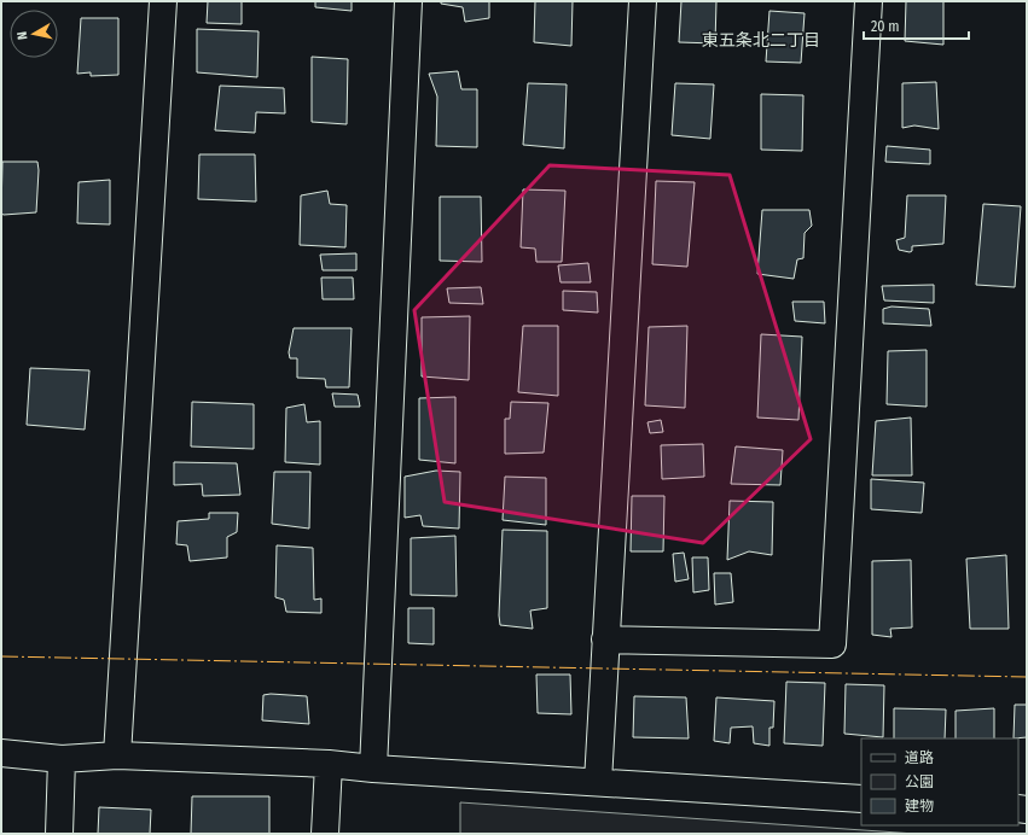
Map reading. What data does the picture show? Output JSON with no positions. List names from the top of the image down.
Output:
{
  "districts": ["東五条北二丁目"],
  "legend": ["道路", "公園", "建物"],
  "scale_bar": "20 m",
  "north": "left"
}
